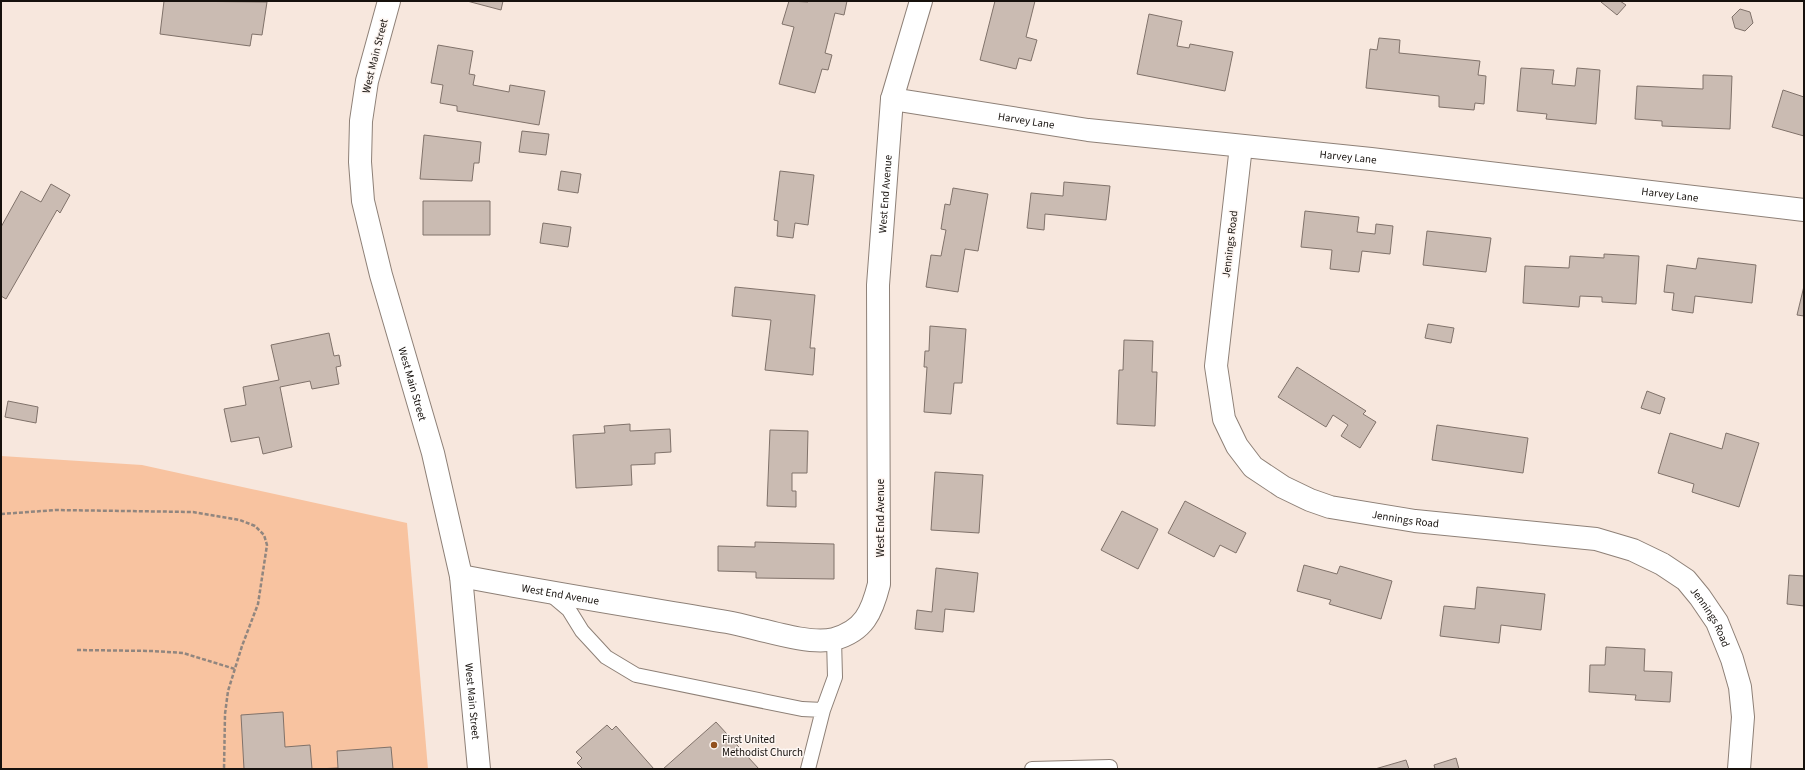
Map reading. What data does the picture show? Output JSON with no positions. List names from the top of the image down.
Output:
{
  "streets": {
    "street": [
      "West Main Street",
      "Harvey Lane",
      "West End Avenue",
      "Jennings Road"
    ]
  },
  "crossings": [
    ["West Main Street", "West End Avenue"],
    ["Harvey Lane", "West End Avenue"],
    ["Harvey Lane", "Jennings Road"]
  ],
  "places": ["First United Methodist Church"]
}
